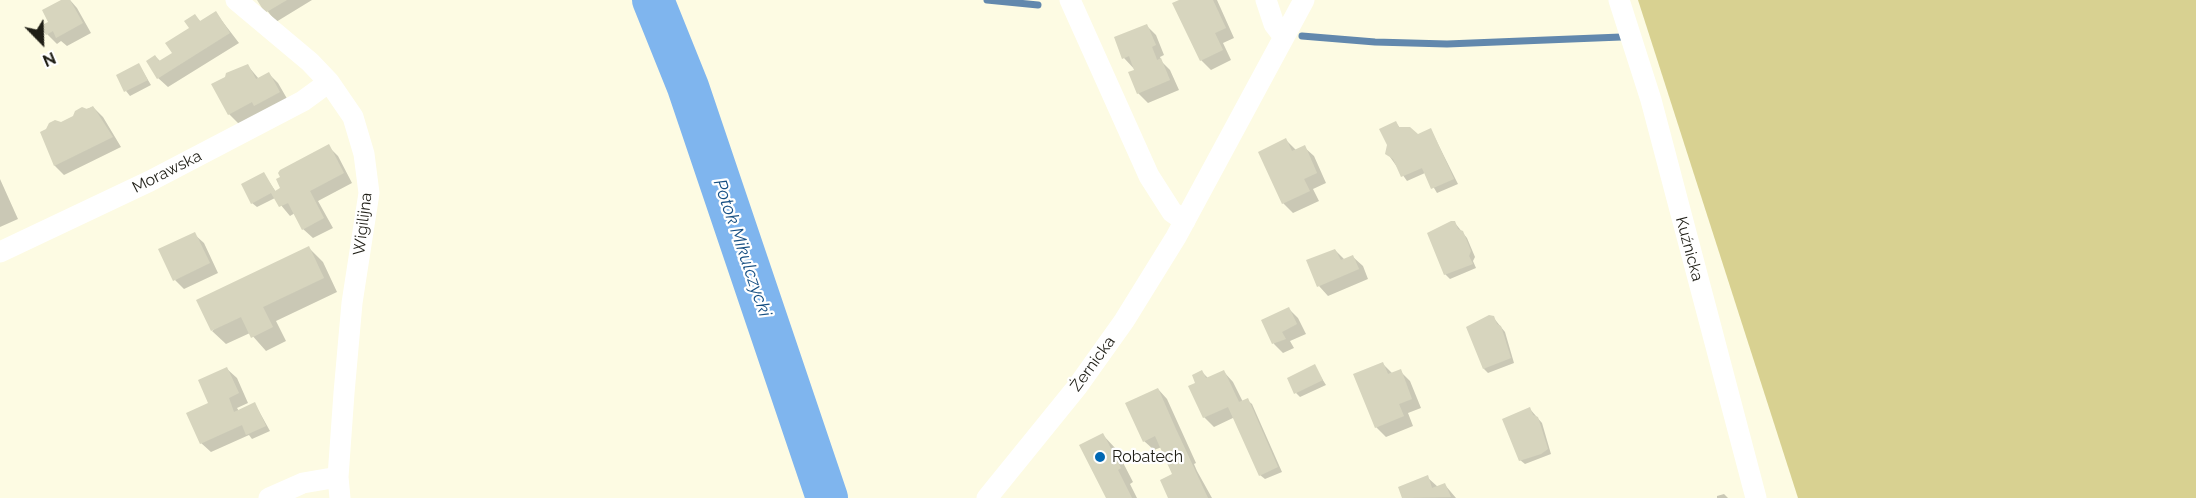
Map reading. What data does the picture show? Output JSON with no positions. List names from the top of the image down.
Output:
{
  "streets": {
    "street": [
      "Morawska",
      "Wigilijna",
      "Kuźnicka",
      "Żernicka"
    ]
  },
  "crossings": [
    ["Morawska", "Wigilijna"]
  ],
  "water": ["Potok Mikulczycki"],
  "places": ["Robatech"],
  "north": "bottom right"
}
